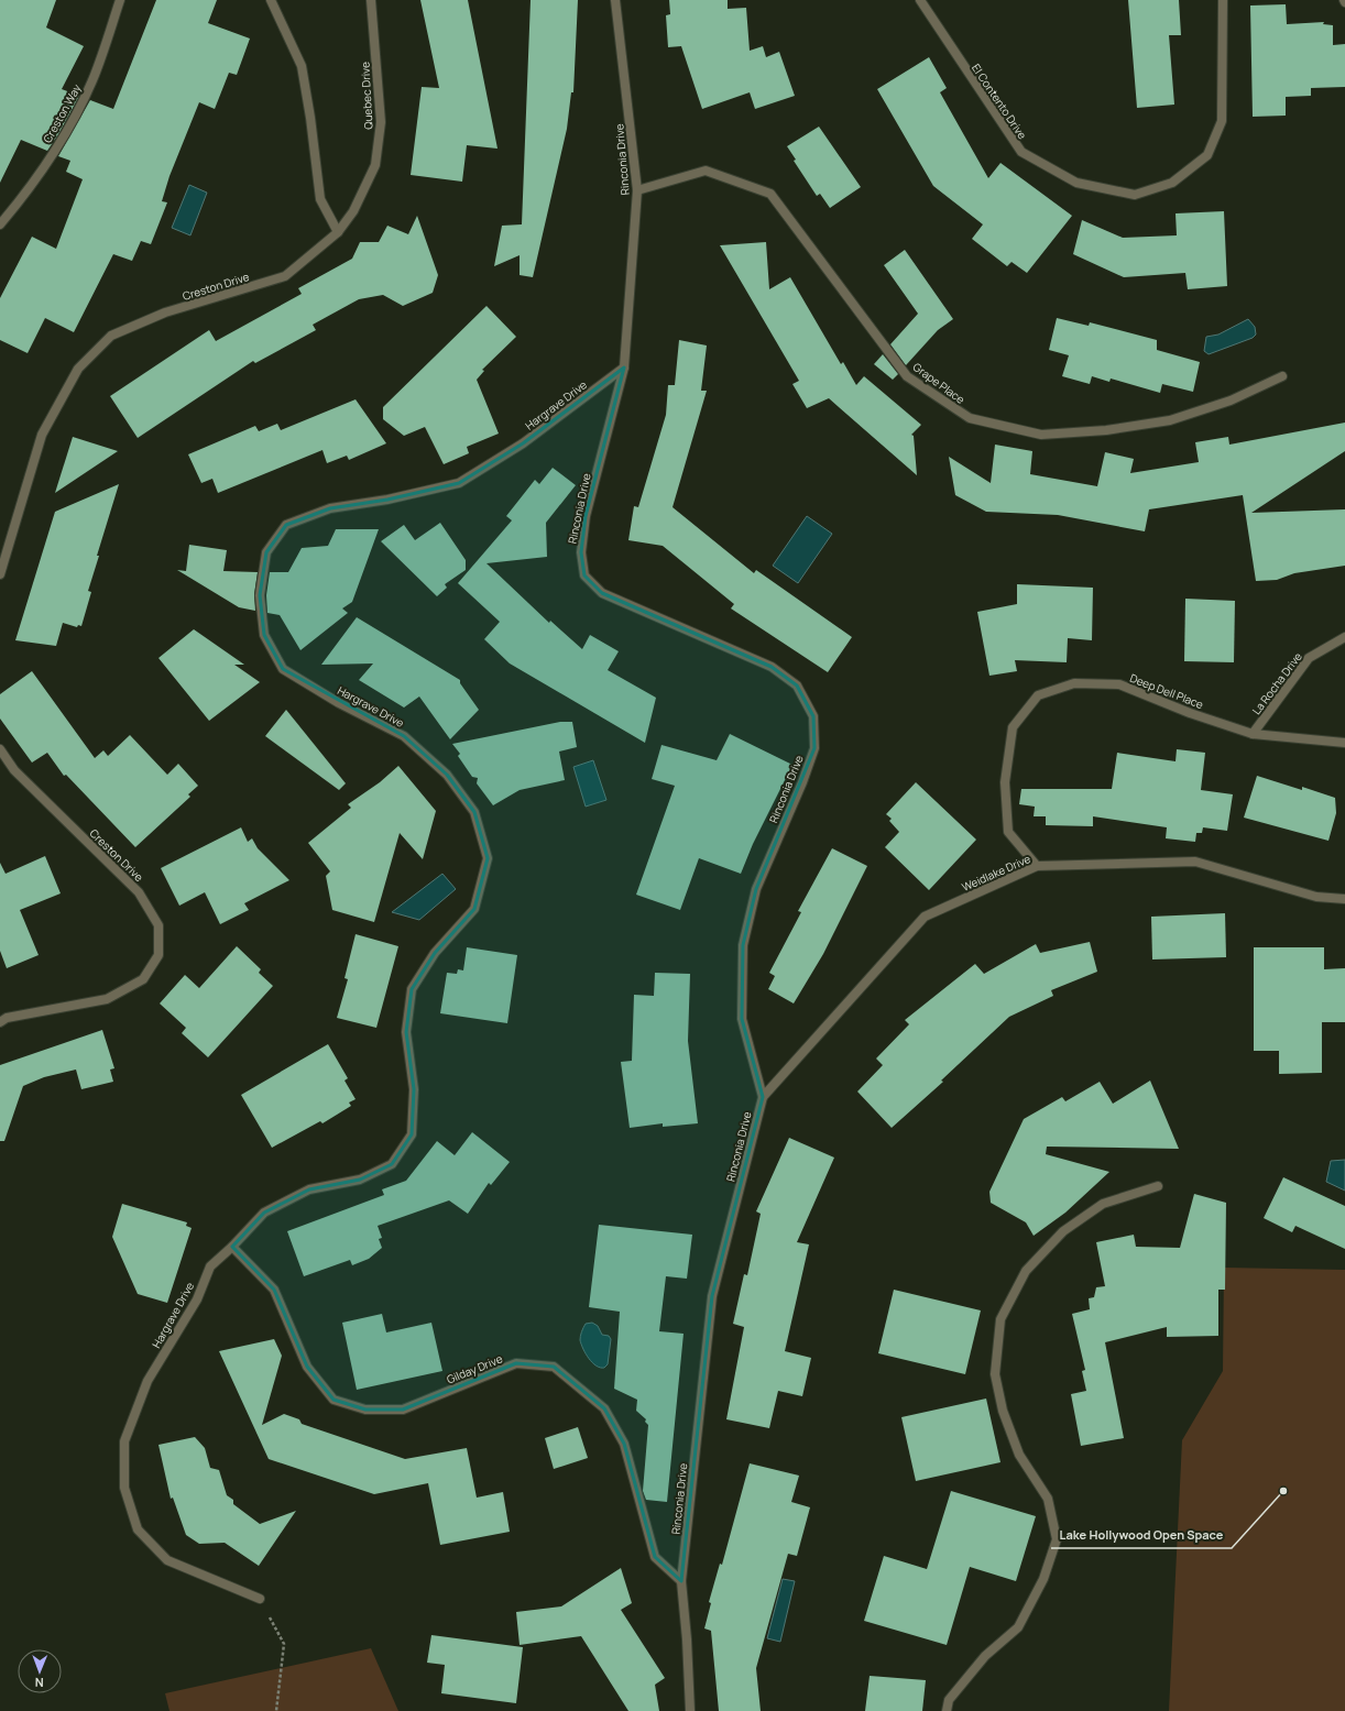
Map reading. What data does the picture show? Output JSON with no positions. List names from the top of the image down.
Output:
{
  "streets": {
    "street": [
      "Quebec Drive",
      "El Contento Drive",
      "Creston Way",
      "Rinconia Drive",
      "Creston Drive",
      "Grape Place",
      "Hargrave Drive",
      "La Rocha Drive",
      "Deep Dell Place",
      "Weidlake Drive",
      "Gilday Drive"
    ]
  },
  "crossings": [
    ["Quebec Drive", "Creston Drive"],
    ["Rinconia Drive", "Grape Place"],
    ["Rinconia Drive", "Hargrave Drive"],
    ["Rinconia Drive", "Weidlake Drive"],
    ["Rinconia Drive", "Gilday Drive"],
    ["Hargrave Drive", "Gilday Drive"],
    ["La Rocha Drive", "Deep Dell Place"],
    ["Deep Dell Place", "Weidlake Drive"]
  ],
  "places": ["Lake Hollywood Open Space"],
  "north": "bottom"
}
